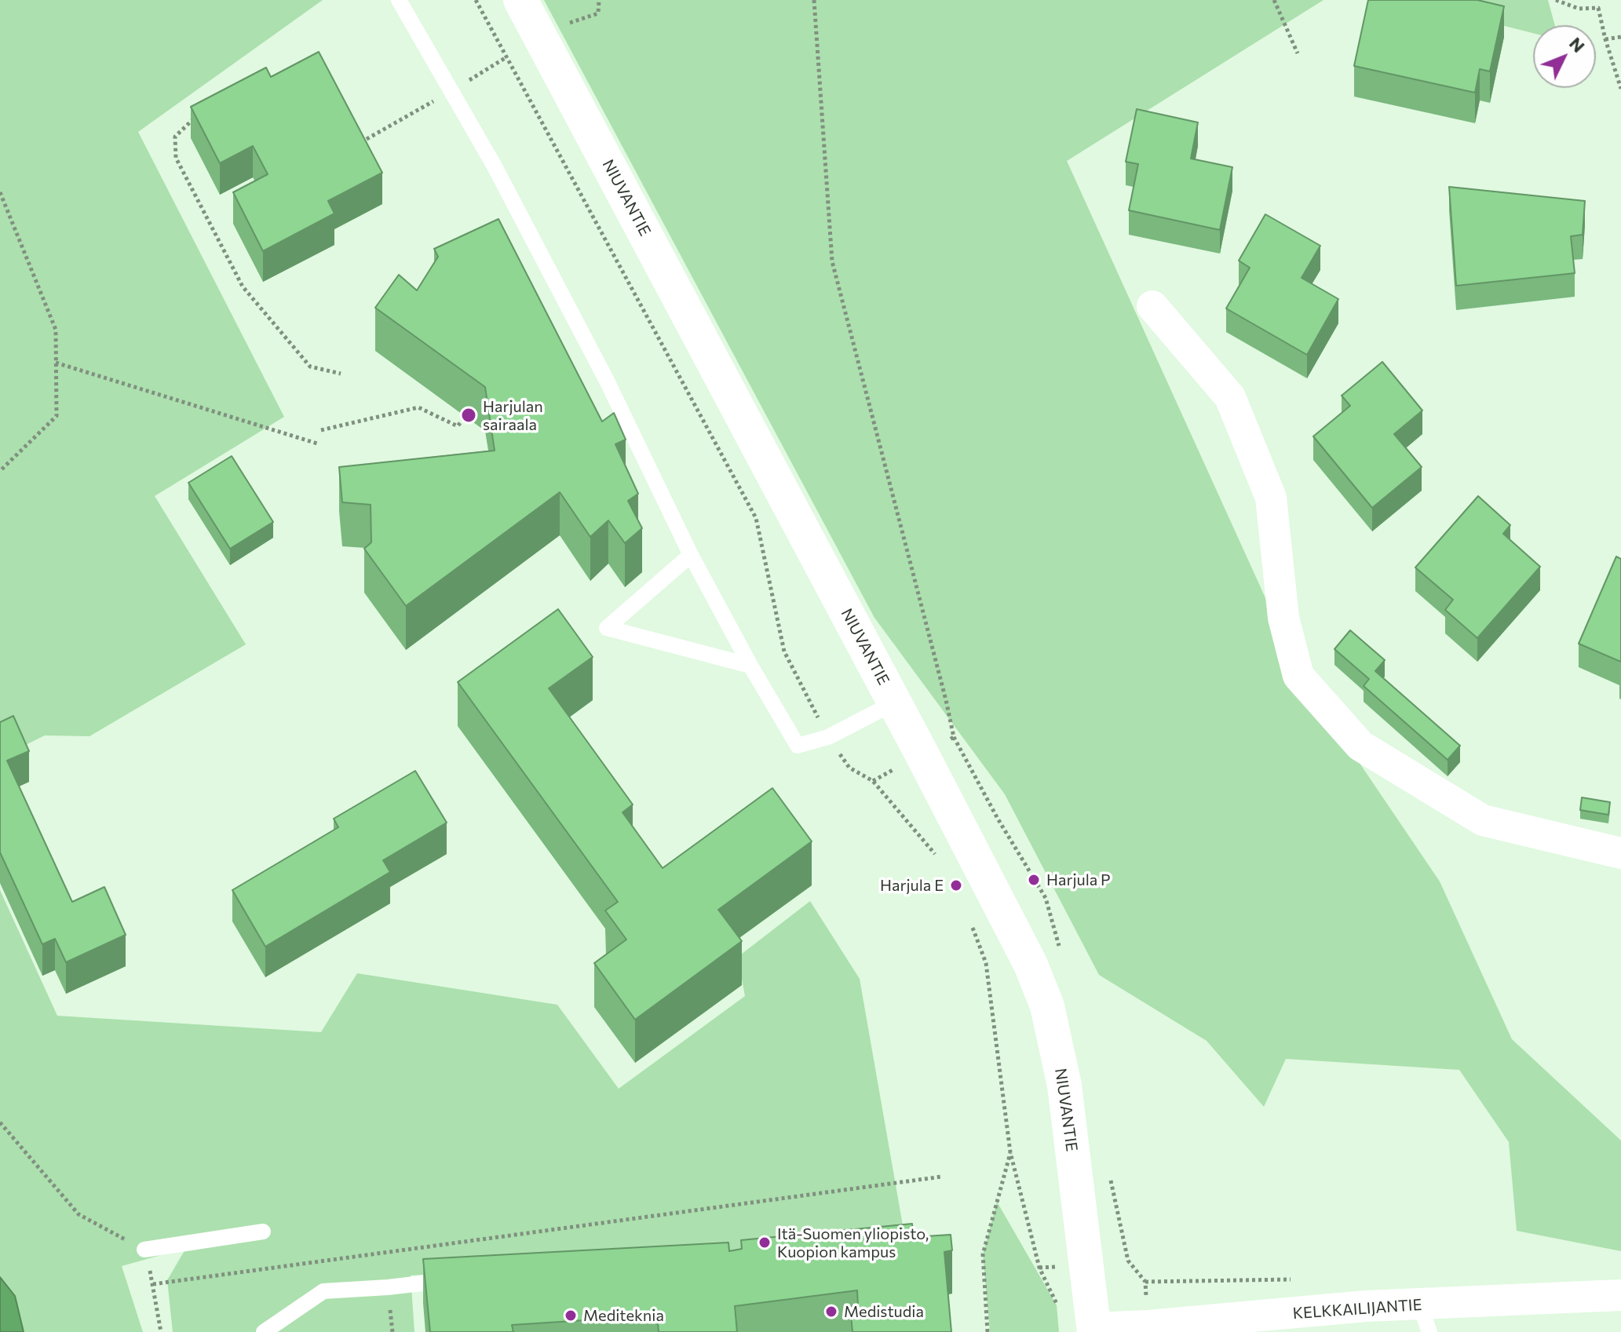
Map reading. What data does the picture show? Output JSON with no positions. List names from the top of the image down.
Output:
{
  "streets": {
    "street": ["NIUVANTIE", "KELKKAILIJANTIE"]
  },
  "crossings": [
    ["NIUVANTIE", "KELKKAILIJANTIE"]
  ],
  "places": [
    "Harjulan sairaala",
    "Harjula P",
    "Harjula E",
    "Itä-Suomen yliopisto, Kuopion kampus",
    "Medistudia",
    "Mediteknia"
  ],
  "north": "top right"
}
